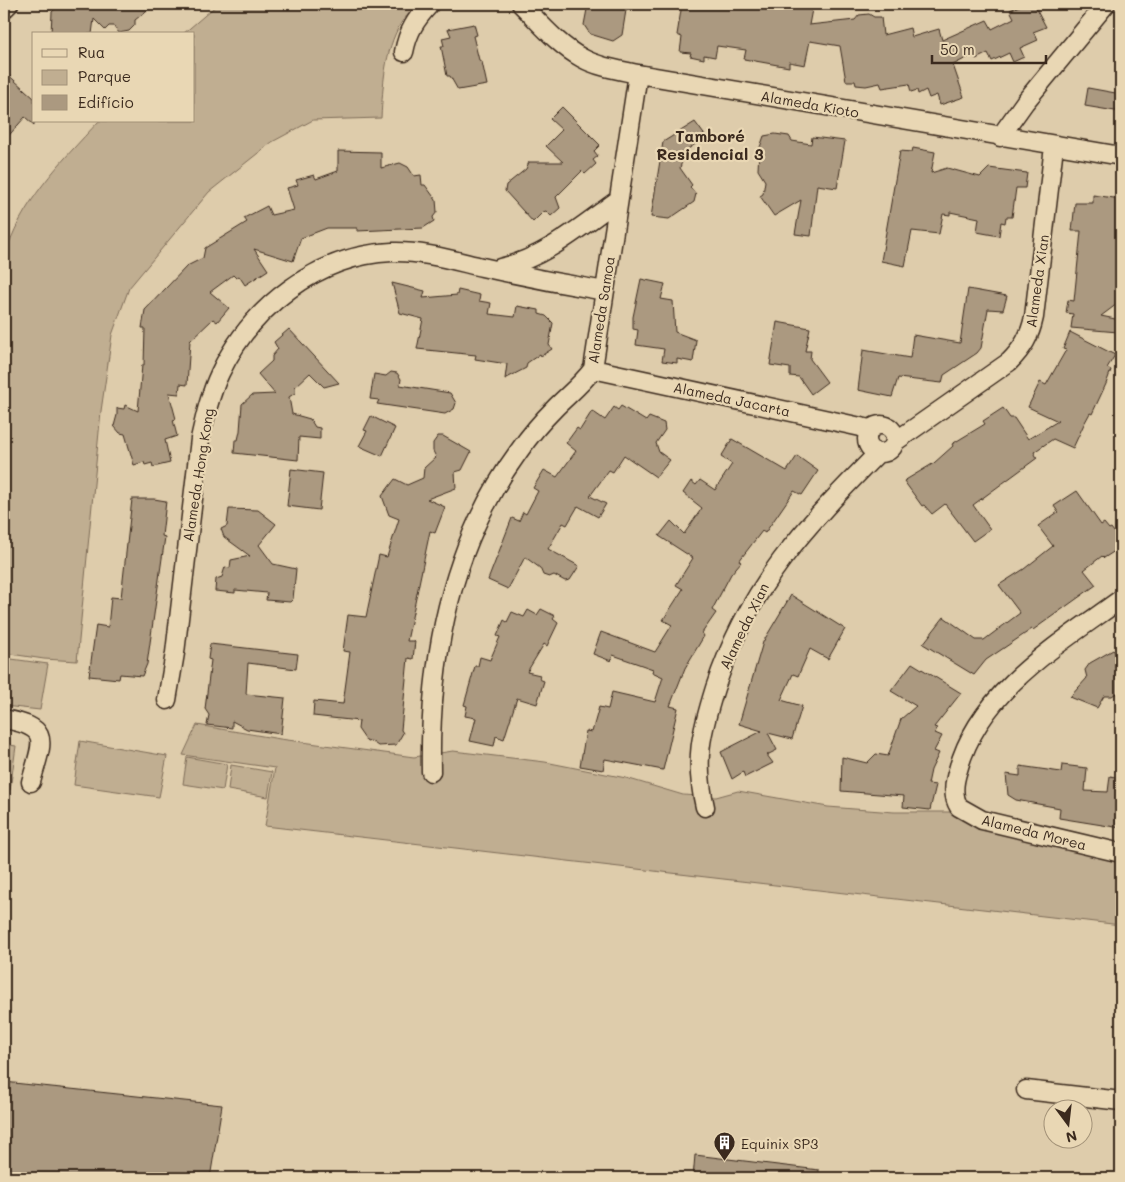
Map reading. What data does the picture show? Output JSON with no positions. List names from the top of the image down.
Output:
{
  "streets": {
    "street": [
      "Alameda Kioto",
      "Alameda Xian",
      "Alameda Samoa",
      "Alameda Jacarta",
      "Alameda Hong Kong",
      "Alameda Morea"
    ]
  },
  "crossings": [
    ["Alameda Kioto", "Alameda Xian"],
    ["Alameda Kioto", "Alameda Samoa"],
    ["Alameda Xian", "Alameda Jacarta"],
    ["Alameda Samoa", "Alameda Jacarta"],
    ["Alameda Samoa", "Alameda Hong Kong"]
  ],
  "districts": ["Tamboré Residencial 3"],
  "places": {
    "building": ["Equinix SP3"]
  },
  "legend": ["Rua", "Parque", "Edifício"],
  "scale_bar": "50 m",
  "north": "bottom"
}
